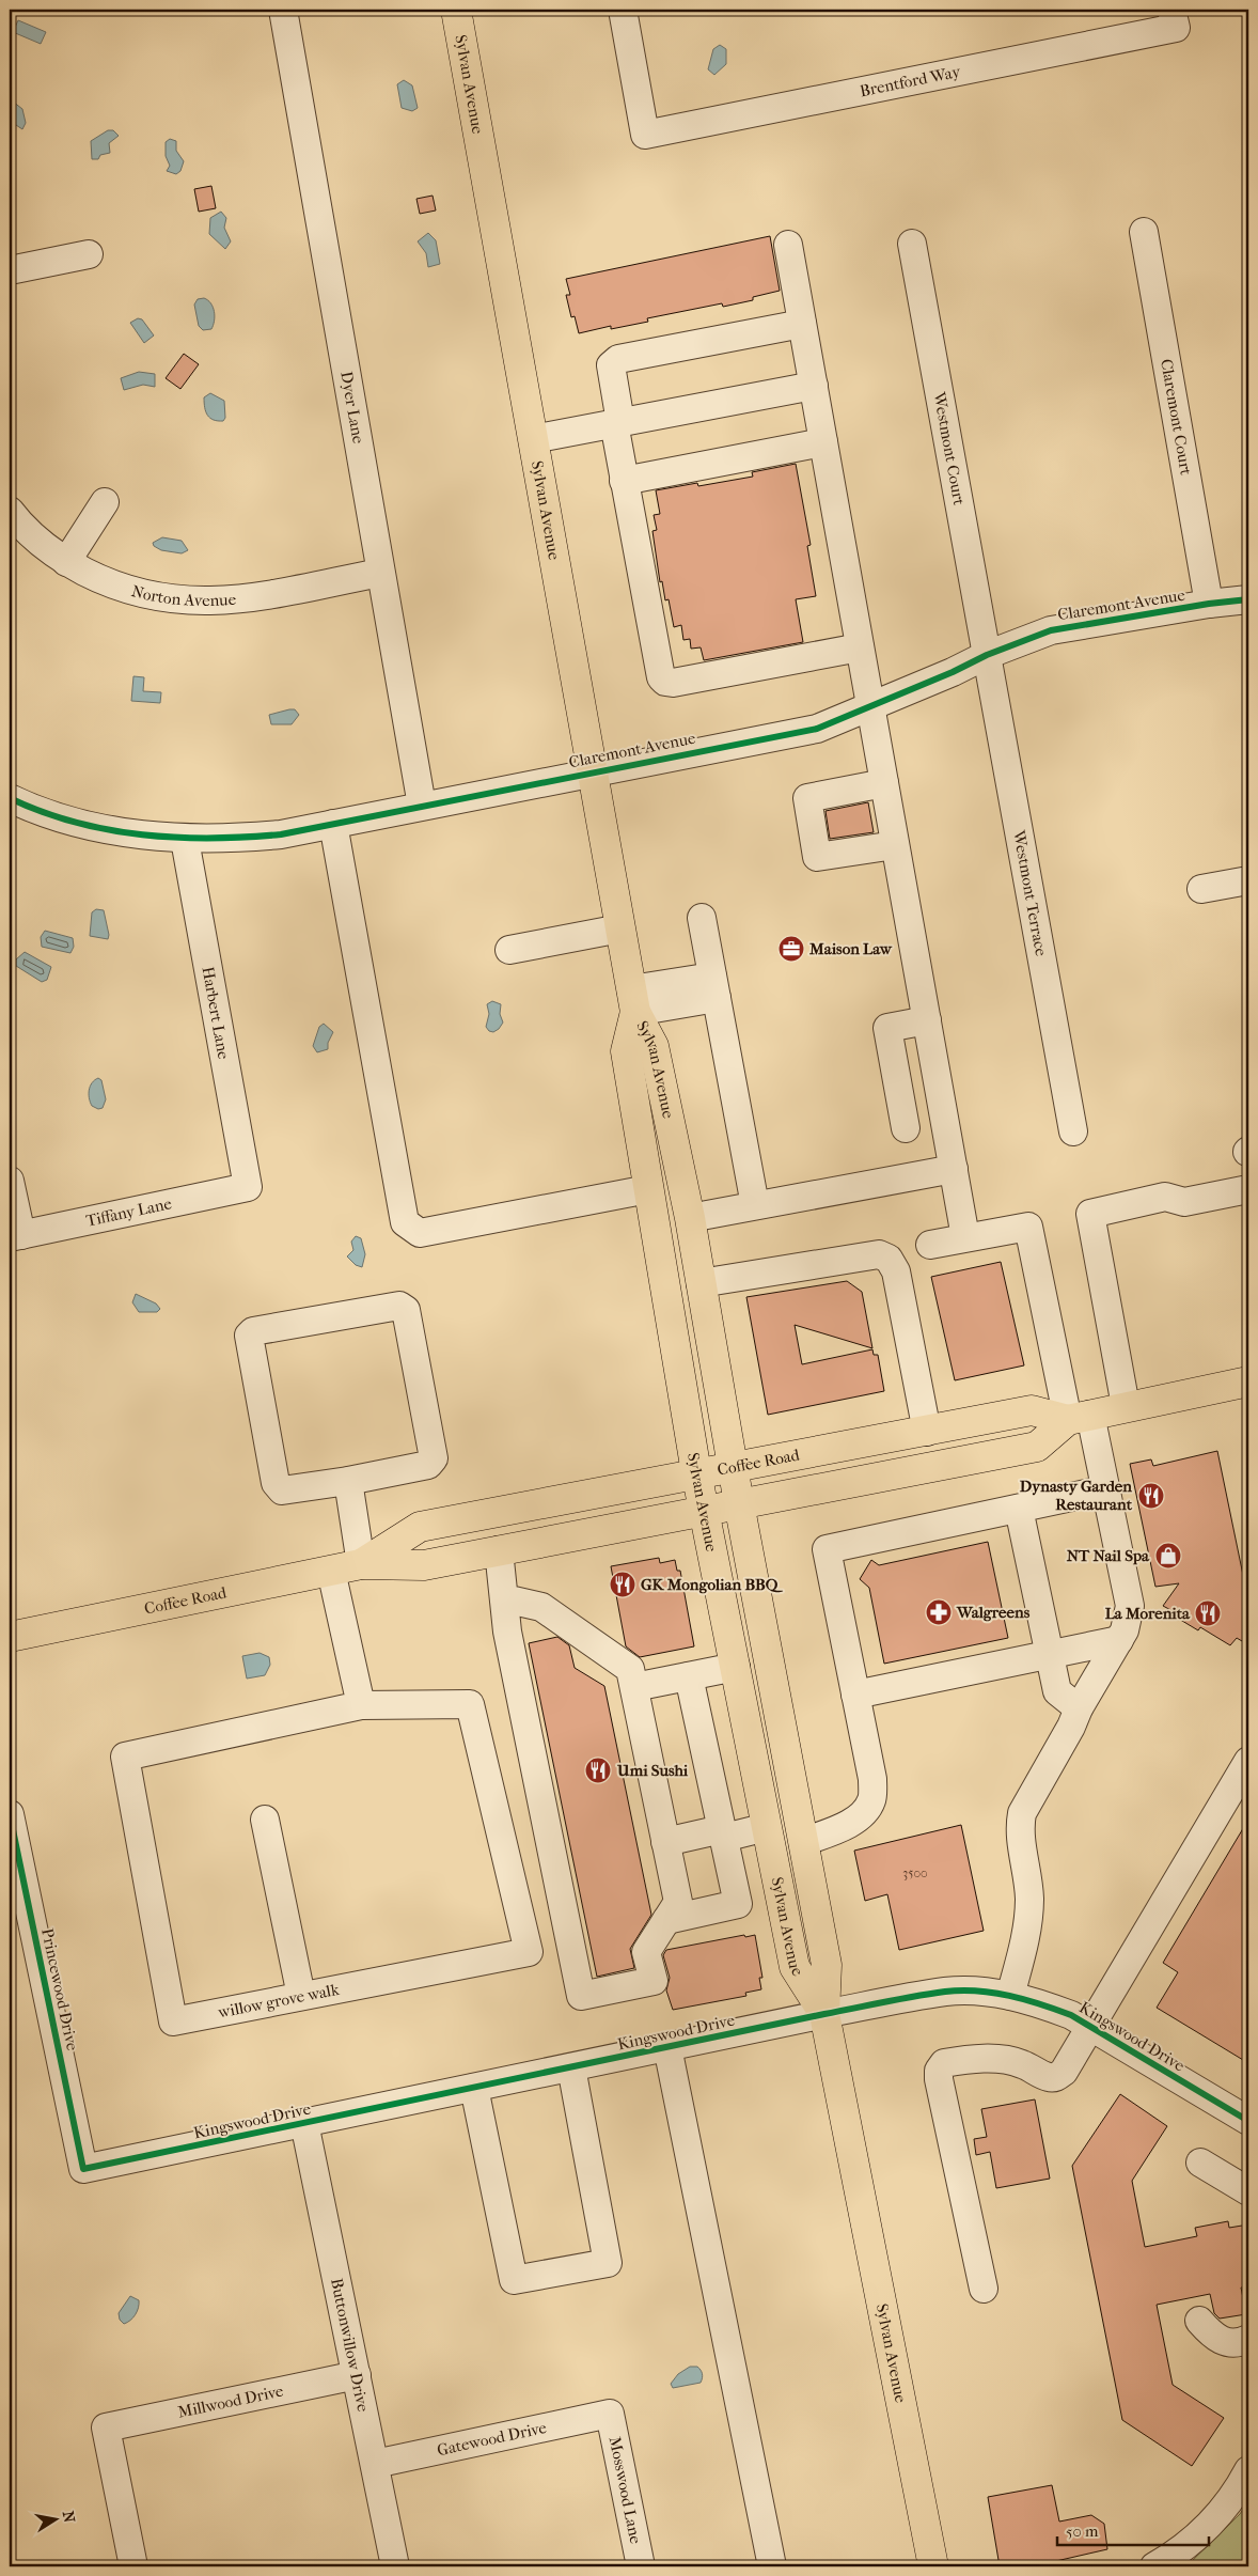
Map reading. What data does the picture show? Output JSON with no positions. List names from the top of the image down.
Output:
{
  "streets": {
    "main road": ["Sylvan Avenue", "Coffee Road"],
    "street": [
      "Brentford Way",
      "Dyer Lane",
      "Claremont Court",
      "Westmont Court",
      "Norton Avenue",
      "Claremont Avenue",
      "Westmont Terrace",
      "Harbert Lane",
      "Tiffany Lane",
      "Princewood Drive",
      "willow grove walk",
      "Kingswood Drive",
      "Buttonwillow Drive",
      "Millwood Drive",
      "Gatewood Drive",
      "Mosswood Lane"
    ]
  },
  "crossings": [
    ["Sylvan Avenue", "Claremont Avenue"],
    ["Sylvan Avenue", "Coffee Road"],
    ["Sylvan Avenue", "Kingswood Drive"],
    ["Dyer Lane", "Norton Avenue"],
    ["Dyer Lane", "Claremont Avenue"],
    ["Claremont Court", "Claremont Avenue"],
    ["Westmont Court", "Claremont Avenue"],
    ["Westmont Court", "Westmont Terrace"],
    ["Claremont Avenue", "Westmont Terrace"],
    ["Claremont Avenue", "Harbert Lane"],
    ["Harbert Lane", "Tiffany Lane"],
    ["Princewood Drive", "Kingswood Drive"],
    ["Kingswood Drive", "Buttonwillow Drive"],
    ["Buttonwillow Drive", "Millwood Drive"],
    ["Buttonwillow Drive", "Gatewood Drive"],
    ["Gatewood Drive", "Mosswood Lane"]
  ],
  "places": {
    "office": ["Maison Law"],
    "restaurant": [
      "Dynasty Garden Restaurant",
      "GK Mongolian BBQ",
      "La Morenita",
      "Umi Sushi"
    ],
    "shop": ["NT Nail Spa"],
    "pharmacy": ["Walgreens"]
  },
  "house_numbers": ["3500"],
  "scale_bar": "50 m",
  "north": "right"
}
